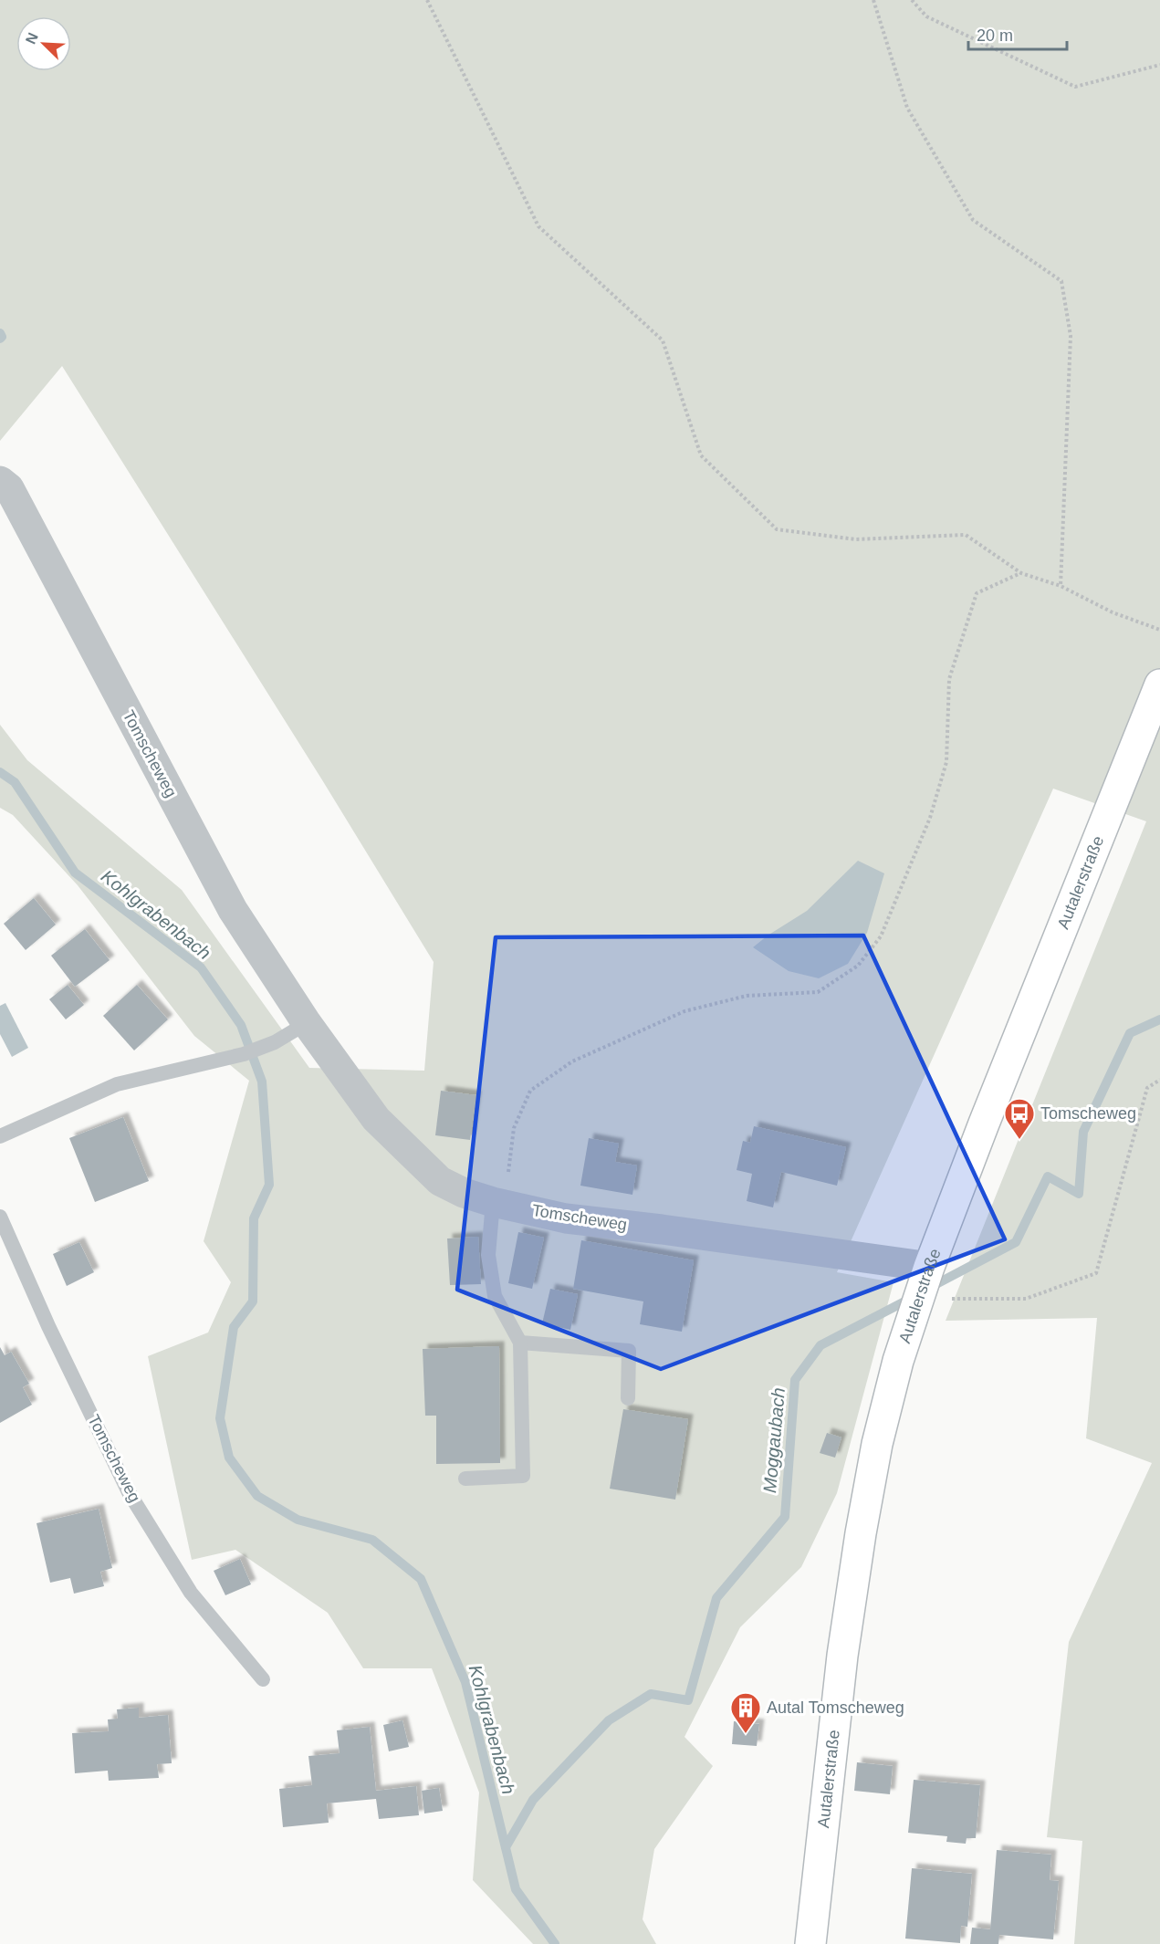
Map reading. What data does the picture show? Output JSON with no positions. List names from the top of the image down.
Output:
{
  "streets": {
    "main road": ["Autalerstraße"],
    "street": ["Tomscheweg"]
  },
  "crossings": [
    ["Tomscheweg", "Autalerstraße"]
  ],
  "water": ["Kohlgrabenbach", "Moggaubach"],
  "places": {
    "bus stop": ["Tomscheweg"],
    "building": ["Autal Tomscheweg"]
  },
  "scale_bar": "20 m",
  "north": "top left"
}
